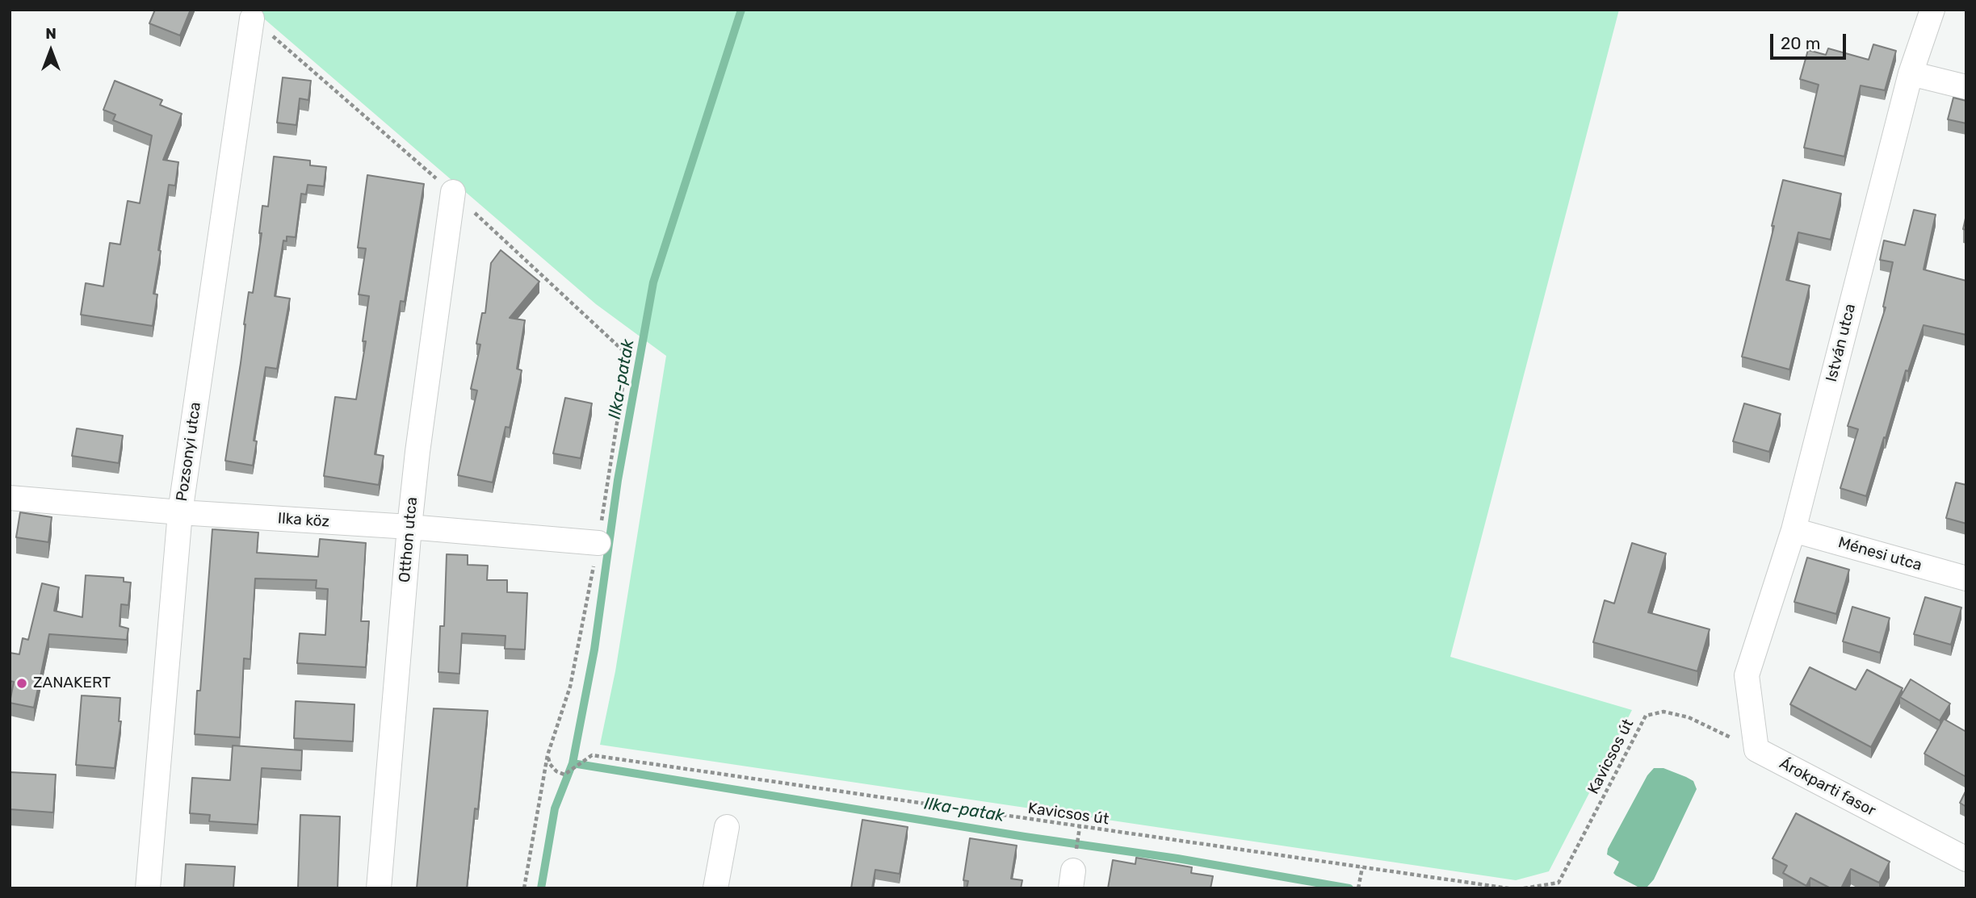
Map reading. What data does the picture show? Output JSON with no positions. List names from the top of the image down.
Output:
{
  "streets": {
    "street": [
      "István utca",
      "Pozsonyi utca",
      "Ilka köz",
      "Otthon utca",
      "Ménesi utca",
      "Árokparti fasor"
    ],
    "path": ["Kavicsos út"]
  },
  "crossings": [
    ["István utca", "Ménesi utca"],
    ["István utca", "Kavicsos út"],
    ["István utca", "Árokparti fasor"],
    ["Pozsonyi utca", "Ilka köz"],
    ["Ilka köz", "Otthon utca"],
    ["Kavicsos út", "Árokparti fasor"]
  ],
  "water": ["Ilka-patak"],
  "places": ["ZANAKERT"],
  "scale_bar": "20 m",
  "north": "top"
}
